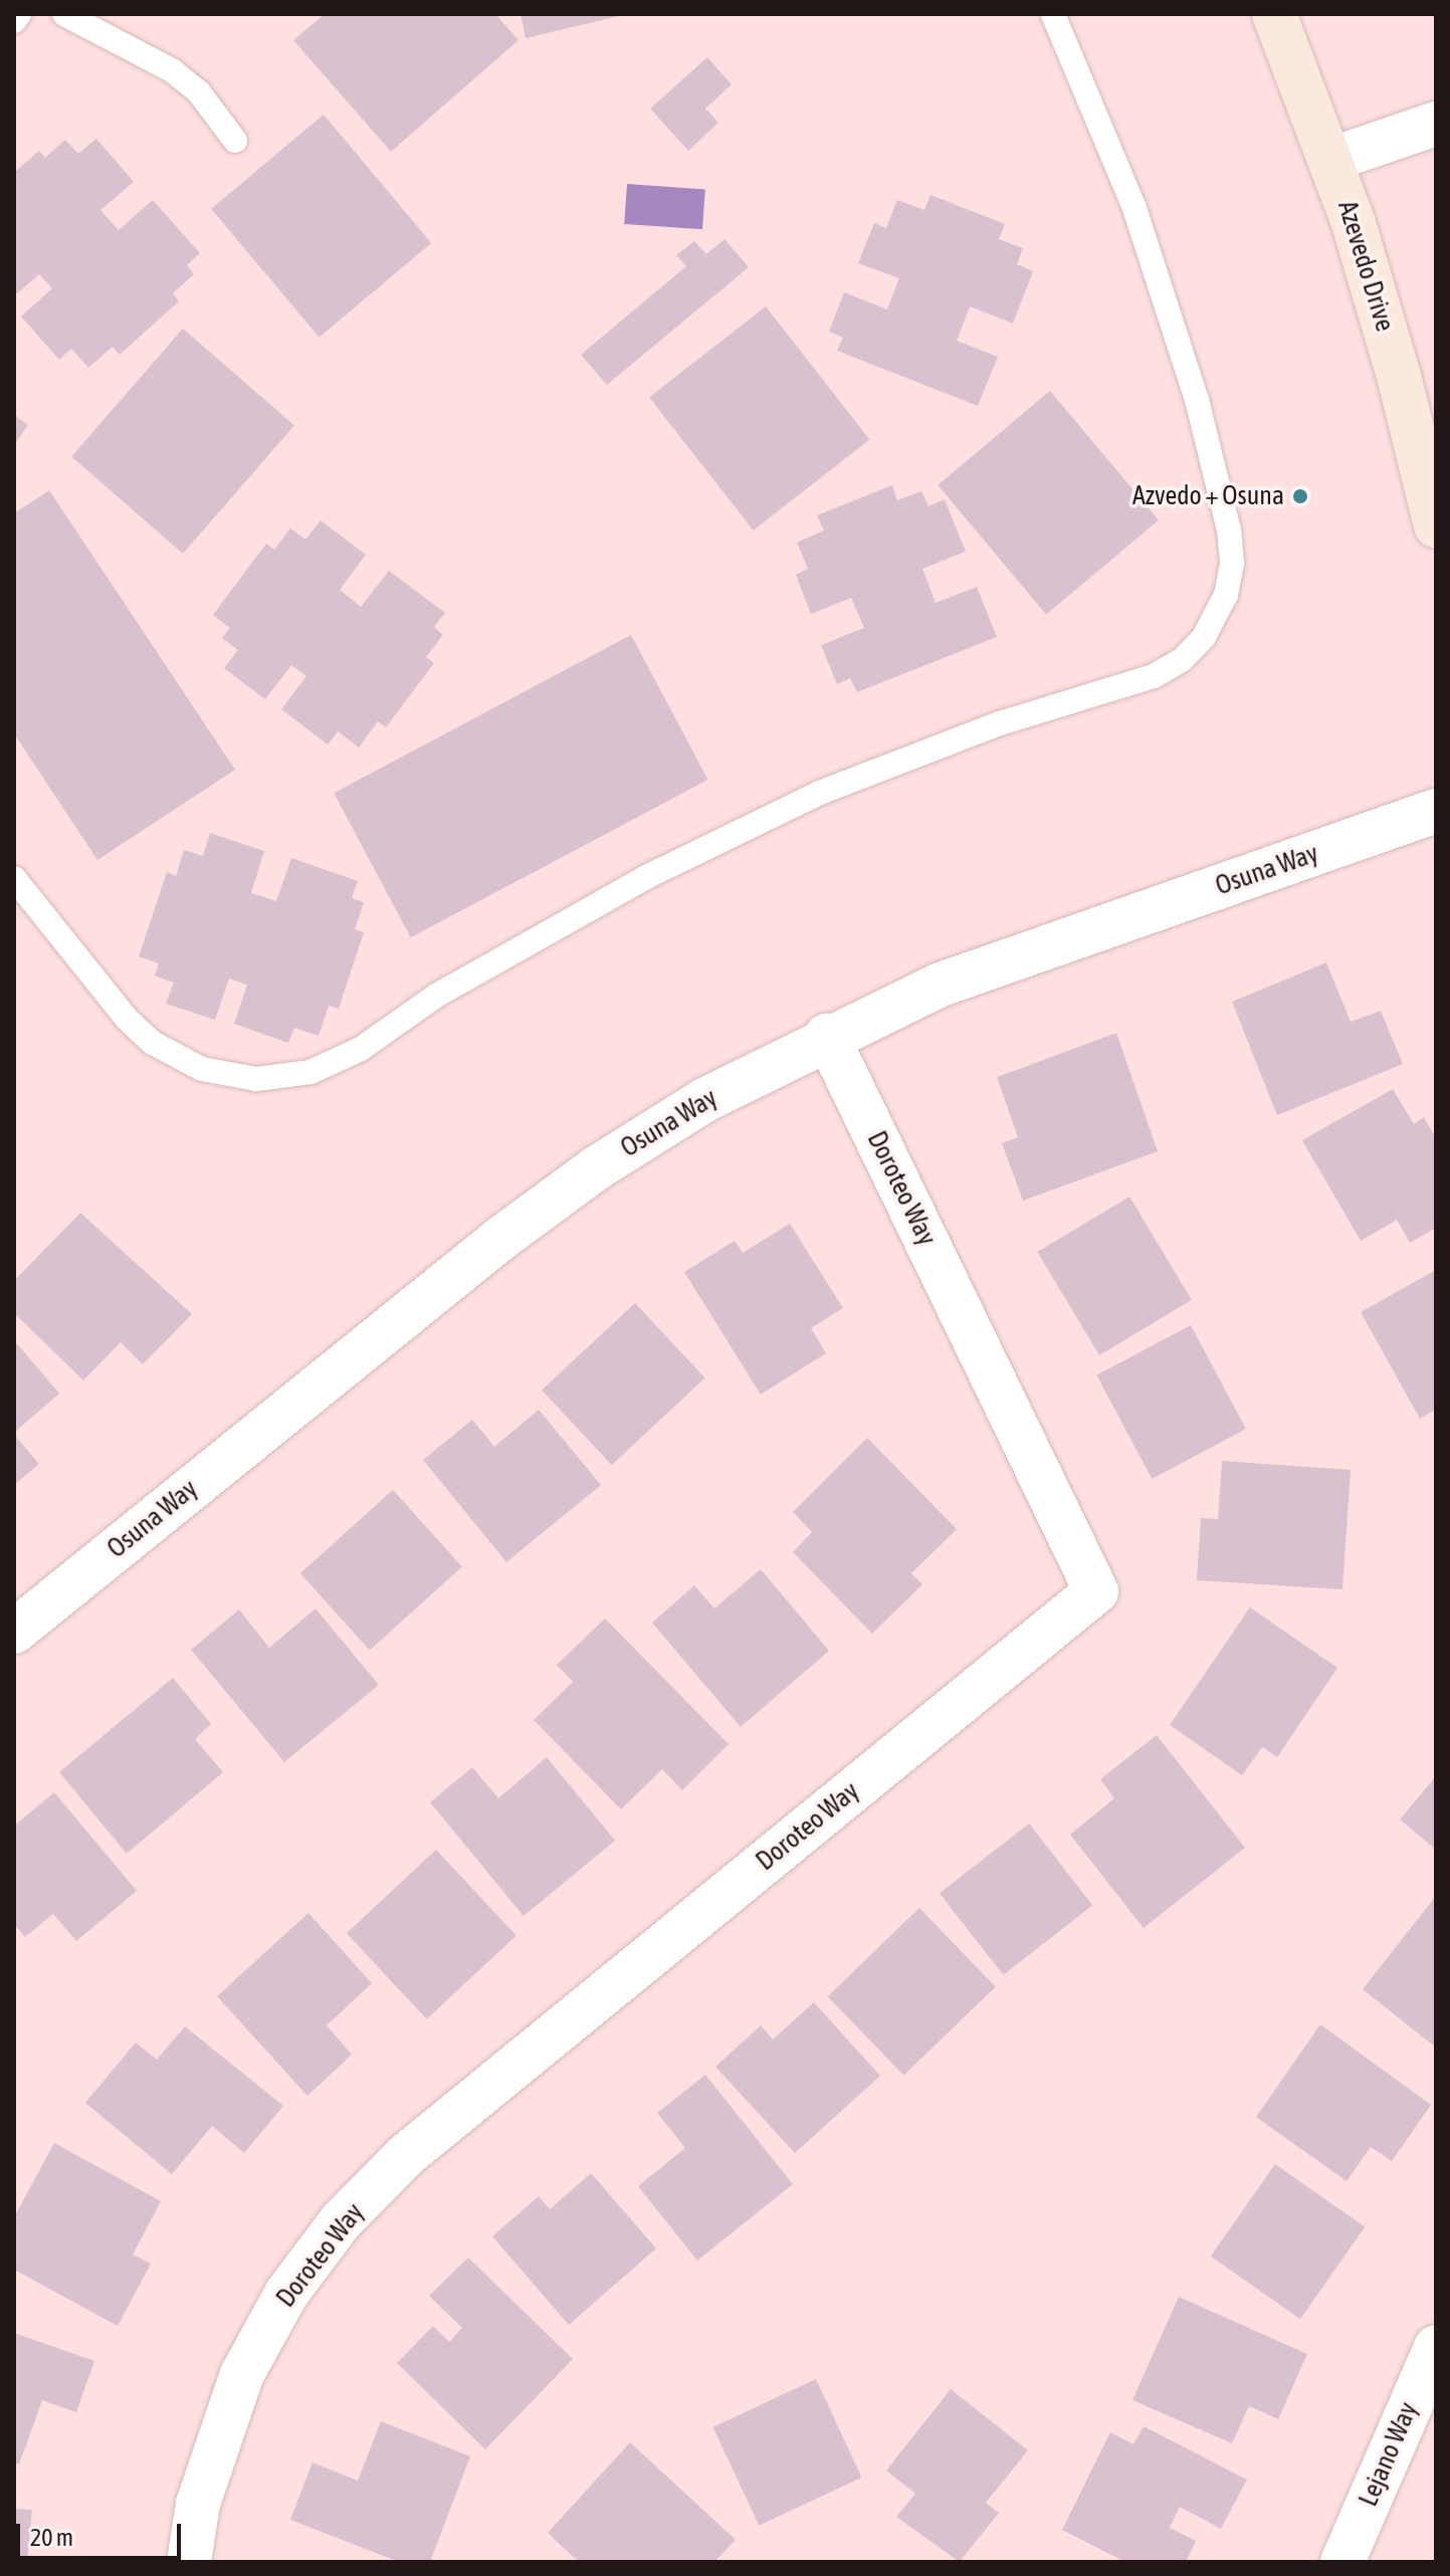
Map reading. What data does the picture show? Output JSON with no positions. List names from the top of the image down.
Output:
{
  "streets": {
    "street": [
      "Azevedo Drive",
      "Osuna Way",
      "Doroteo Way",
      "Lejano Way"
    ]
  },
  "crossings": [
    ["Osuna Way", "Doroteo Way"]
  ],
  "places": ["Azvedo + Osuna"],
  "scale_bar": "20 m"
}
